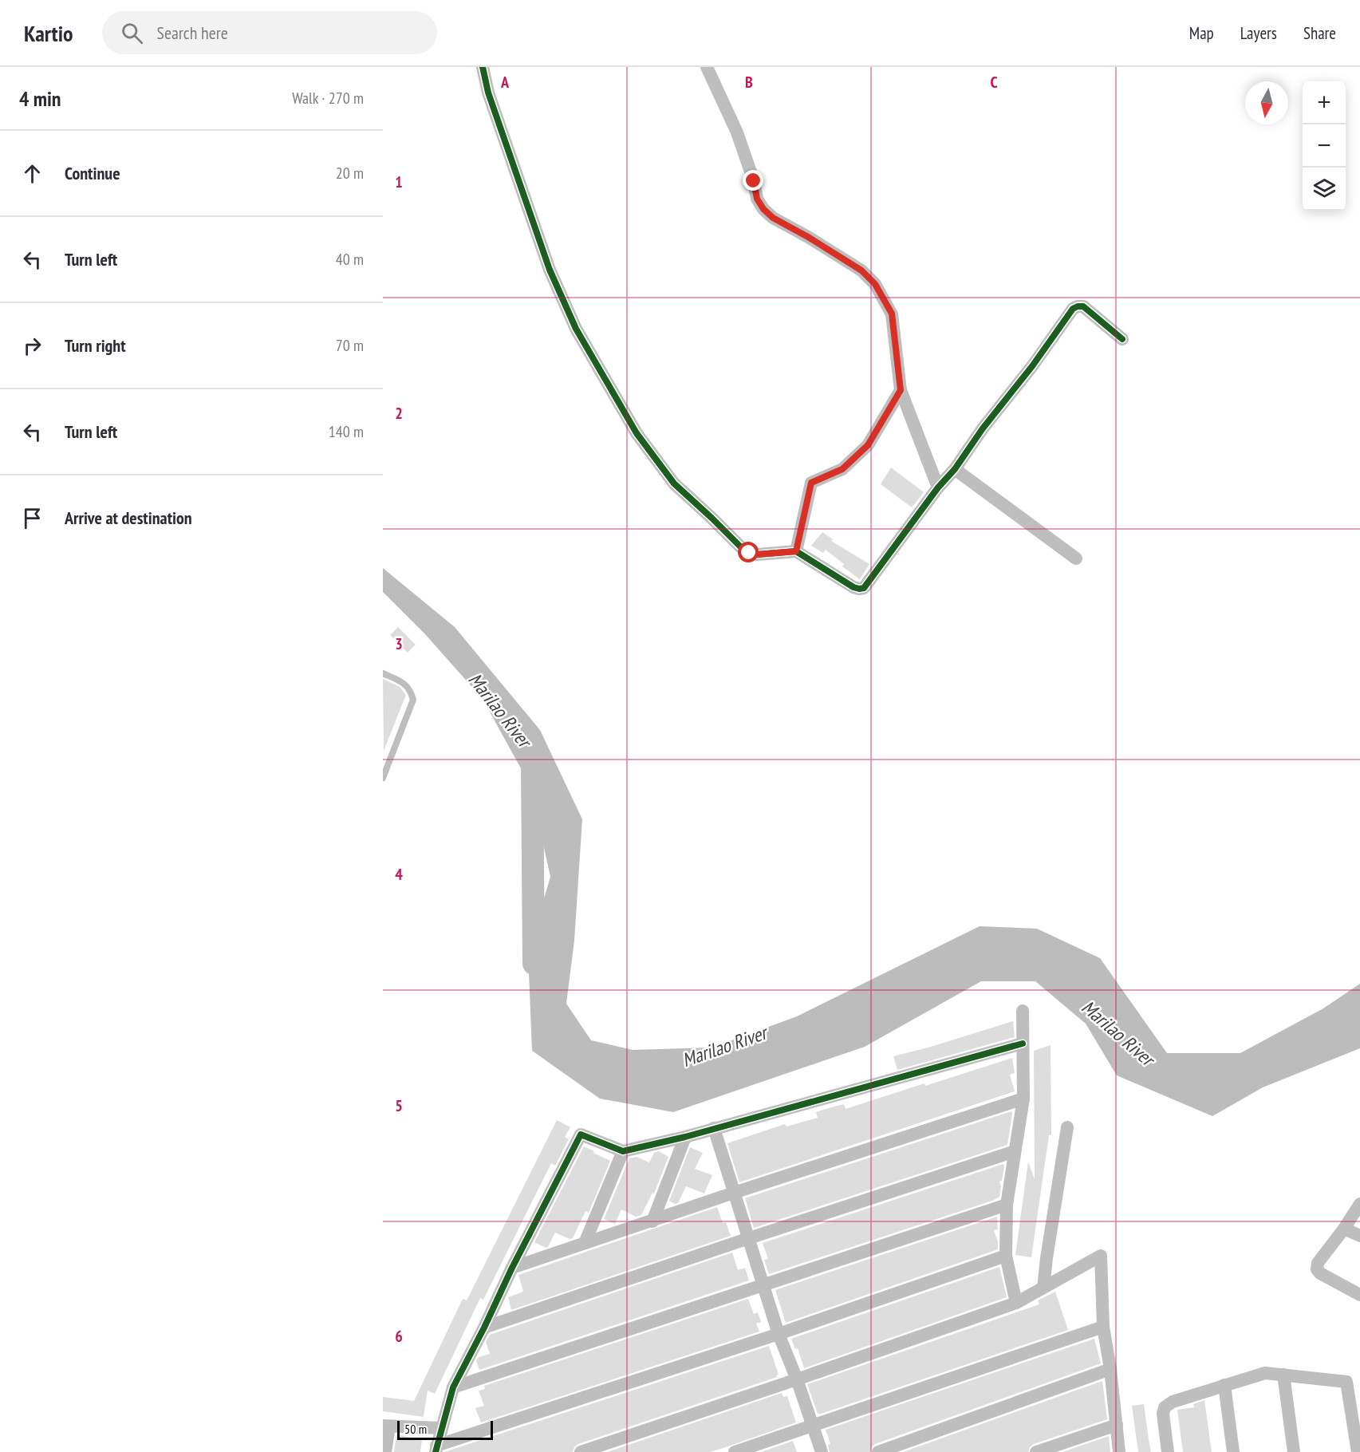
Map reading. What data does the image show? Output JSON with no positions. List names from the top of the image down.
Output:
{
  "water": ["Marilao River"],
  "scale_bar": "50 m",
  "north": "bottom",
  "page": {
    "header": "Kartio",
    "search": "Search here",
    "nav": ["Map", "Layers", "Share"],
    "heading": ["4 min", "Walk · 270 m"],
    "map_buttons": ["+", "−"],
    "list": [
      ["Continue", "20 m"],
      ["Turn left", "40 m"],
      ["Turn right", "70 m"],
      ["Turn left", "140 m"],
      "Arrive at destination"
    ],
    "scale": "50 m"
  },
  "grid": {
    "columns": ["A", "B", "C"],
    "rows": [
      "1",
      "2",
      "3",
      "4",
      "5",
      "6"
    ]
  }
}
